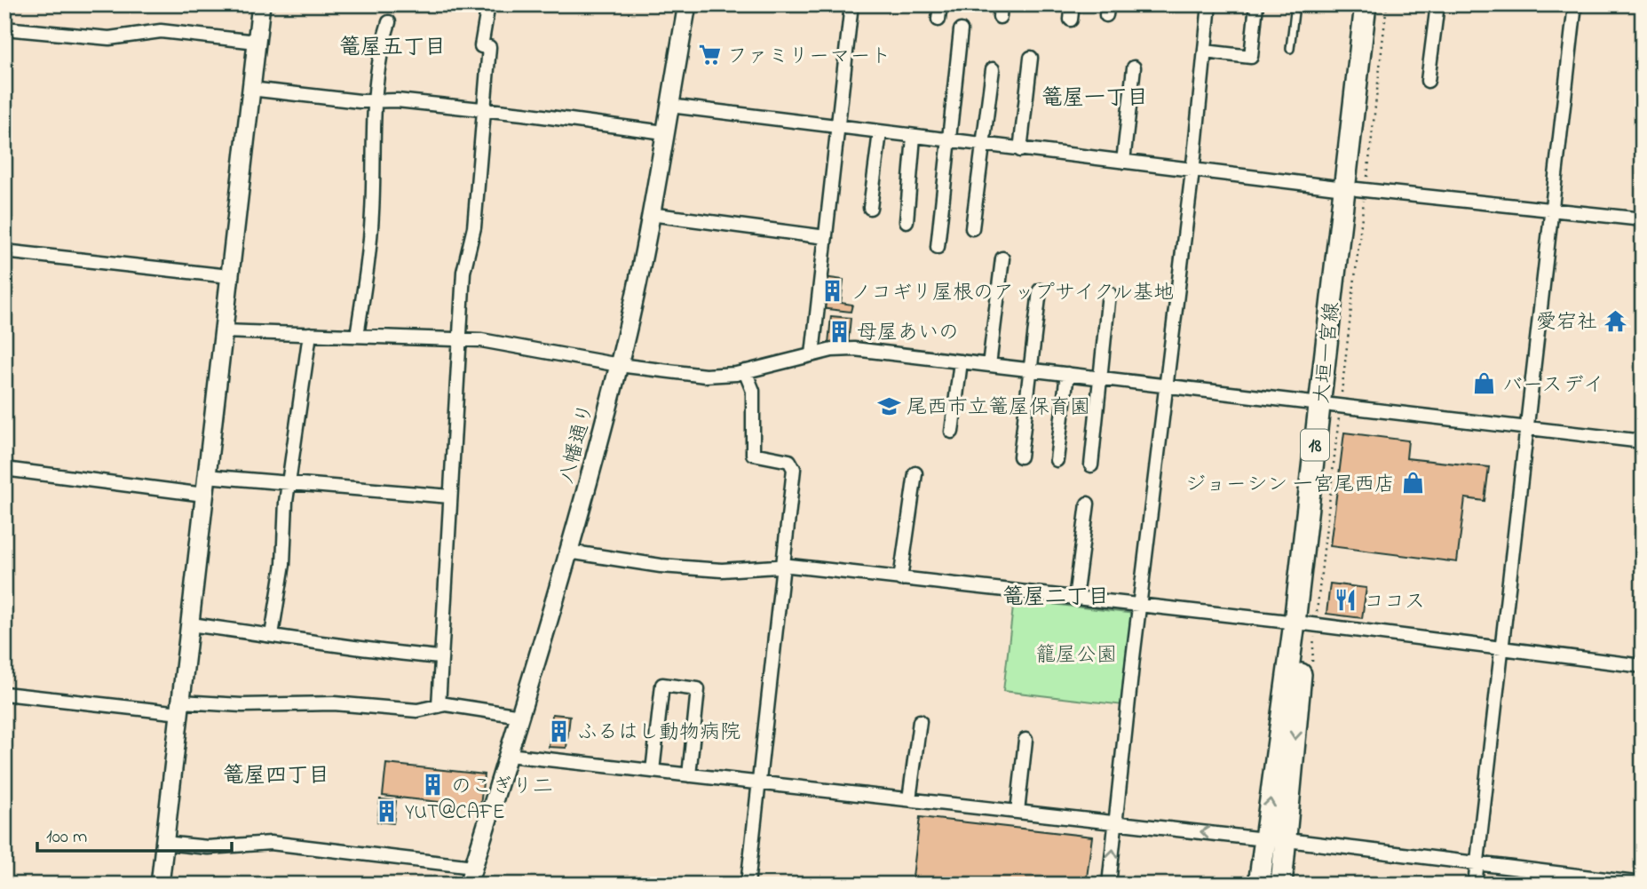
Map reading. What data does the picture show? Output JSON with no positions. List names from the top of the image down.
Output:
{
  "streets": {
    "main road": ["大垣一宮線", "18"],
    "street": ["八幡通り"]
  },
  "districts": [
    "篭屋五丁目",
    "篭屋一丁目",
    "篭屋二丁目",
    "篭屋四丁目"
  ],
  "parks": ["籠屋公園"],
  "places": {
    "supermarket": ["ファミリーマート"],
    "building": [
      "ノコギリ屋根のアップサイクル基地",
      "母屋あいの",
      "ふるはし動物病院",
      "のこぎり二",
      "YUT@CAFE"
    ],
    "temple": ["愛宕社"],
    "shop": ["バースデイ", "ジョーシン 一宮尾西店"],
    "school or university": ["尾西市立篭屋保育園"],
    "restaurant": ["ココス"]
  },
  "scale_bar": "100 m"
}
